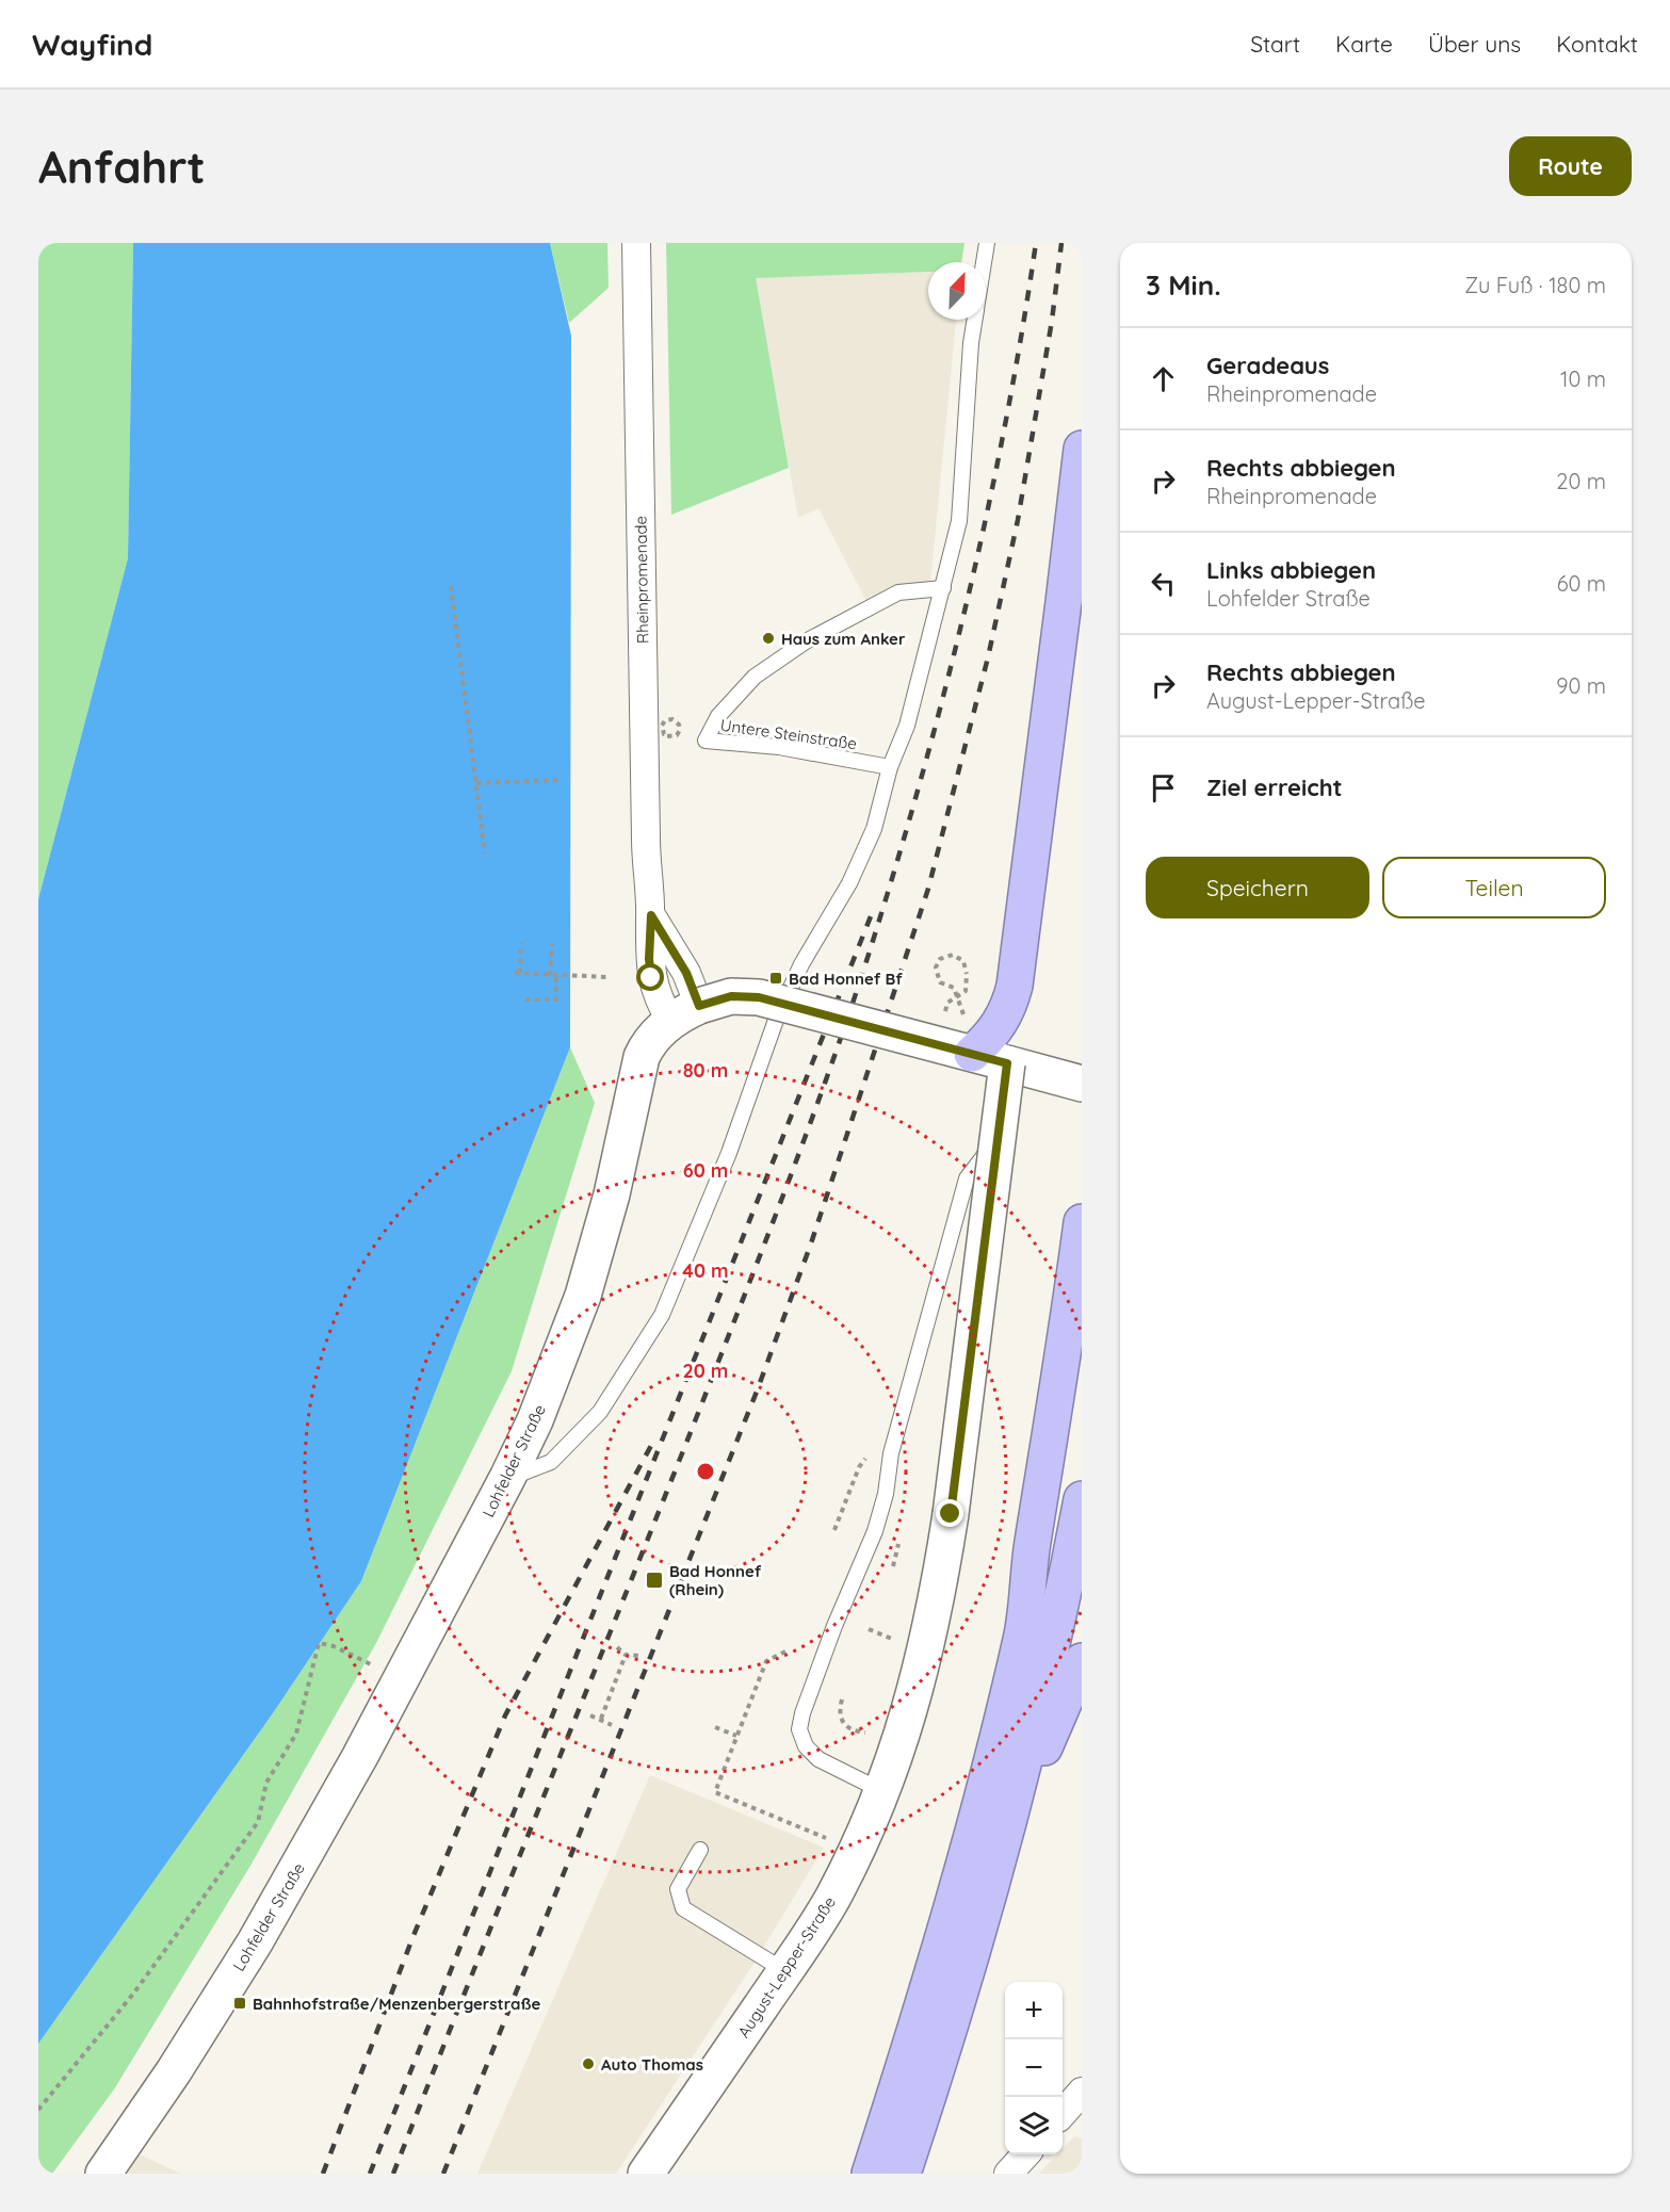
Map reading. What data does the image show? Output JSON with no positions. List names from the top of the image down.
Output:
{
  "streets": {
    "street": ["Rheinpromenade", "Lohfelder Straße", "August-Lepper-Straße"],
    "lane": ["Untere Steinstraße"]
  },
  "crossings": [
    ["Rheinpromenade", "Lohfelder Straße"]
  ],
  "places": {
    "other": ["Haus zum Anker", "Auto Thomas"],
    "transit": ["Bad Honnef Bf", "Bad Honnef (Rhein)", "Bahnhofstraße/Menzenbergerstraße"]
  },
  "north": "top right",
  "page": {
    "header": "Wayfind",
    "nav": [
      "Start",
      "Karte",
      "Über uns",
      "Kontakt"
    ],
    "buttons": [
      "Route",
      ["Speichern", "Teilen"]
    ],
    "title": "Anfahrt",
    "heading": ["3 Min.", "Zu Fuß · 180 m"],
    "list": [
      ["Geradeaus", "Rheinpromenade", "10 m"],
      ["Rechts abbiegen", "Rheinpromenade", "20 m"],
      ["Links abbiegen", "Lohfelder Straße", "60 m"],
      ["Rechts abbiegen", "August-Lepper-Straße", "90 m"],
      "Ziel erreicht"
    ],
    "map_buttons": ["+", "−"]
  },
  "rings": [
    "80 m",
    "60 m",
    "40 m",
    "20 m"
  ]
}
